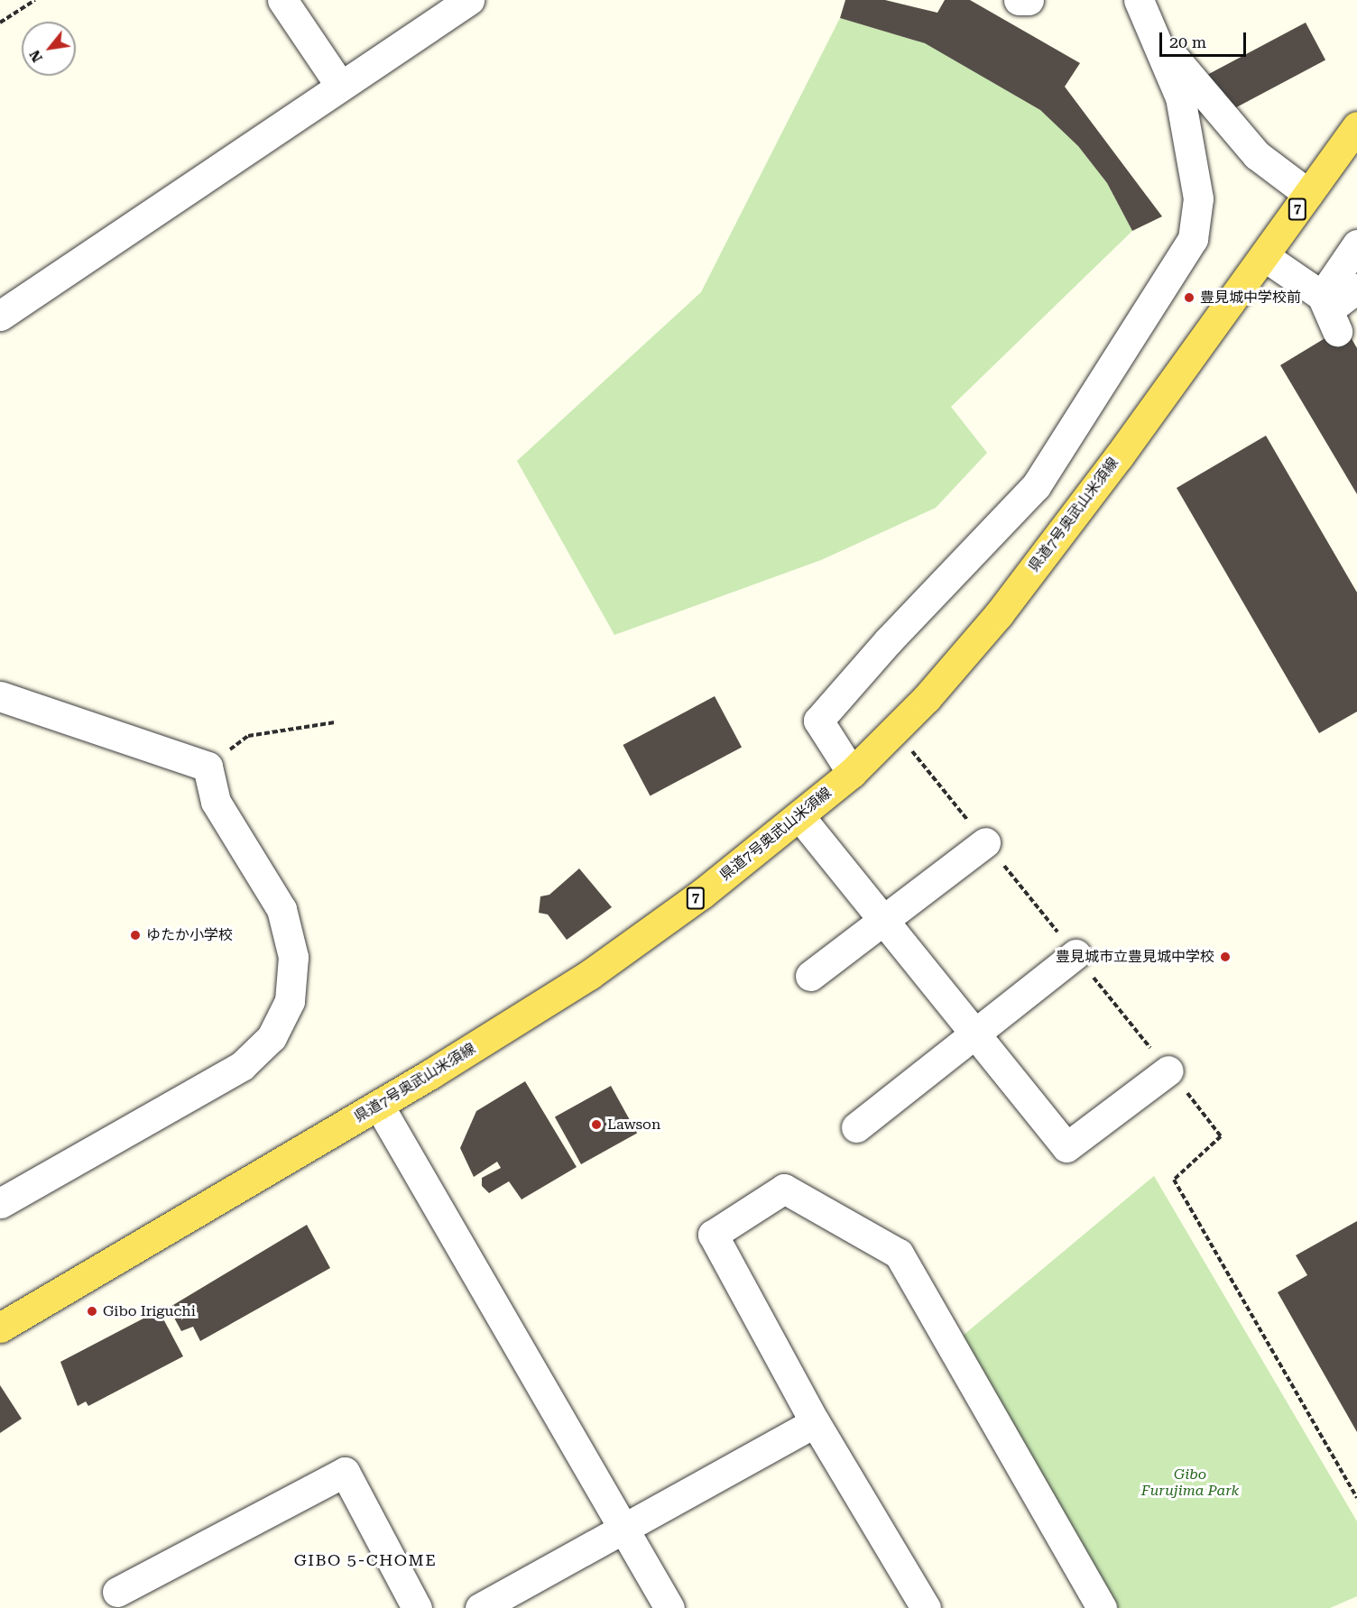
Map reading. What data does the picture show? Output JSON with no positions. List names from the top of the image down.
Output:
{
  "streets": {
    "main road": ["7", "県道7号奥武山米須線"]
  },
  "districts": ["GIBO 5-CHOME"],
  "parks": ["Gibo Furujima Park"],
  "places": [
    "豊見城中学校前",
    "ゆたか小学校",
    "豊見城市立豊見城中学校",
    "Lawson",
    "Gibo Iriguchi"
  ],
  "scale_bar": "20 m",
  "north": "bottom left"
}
